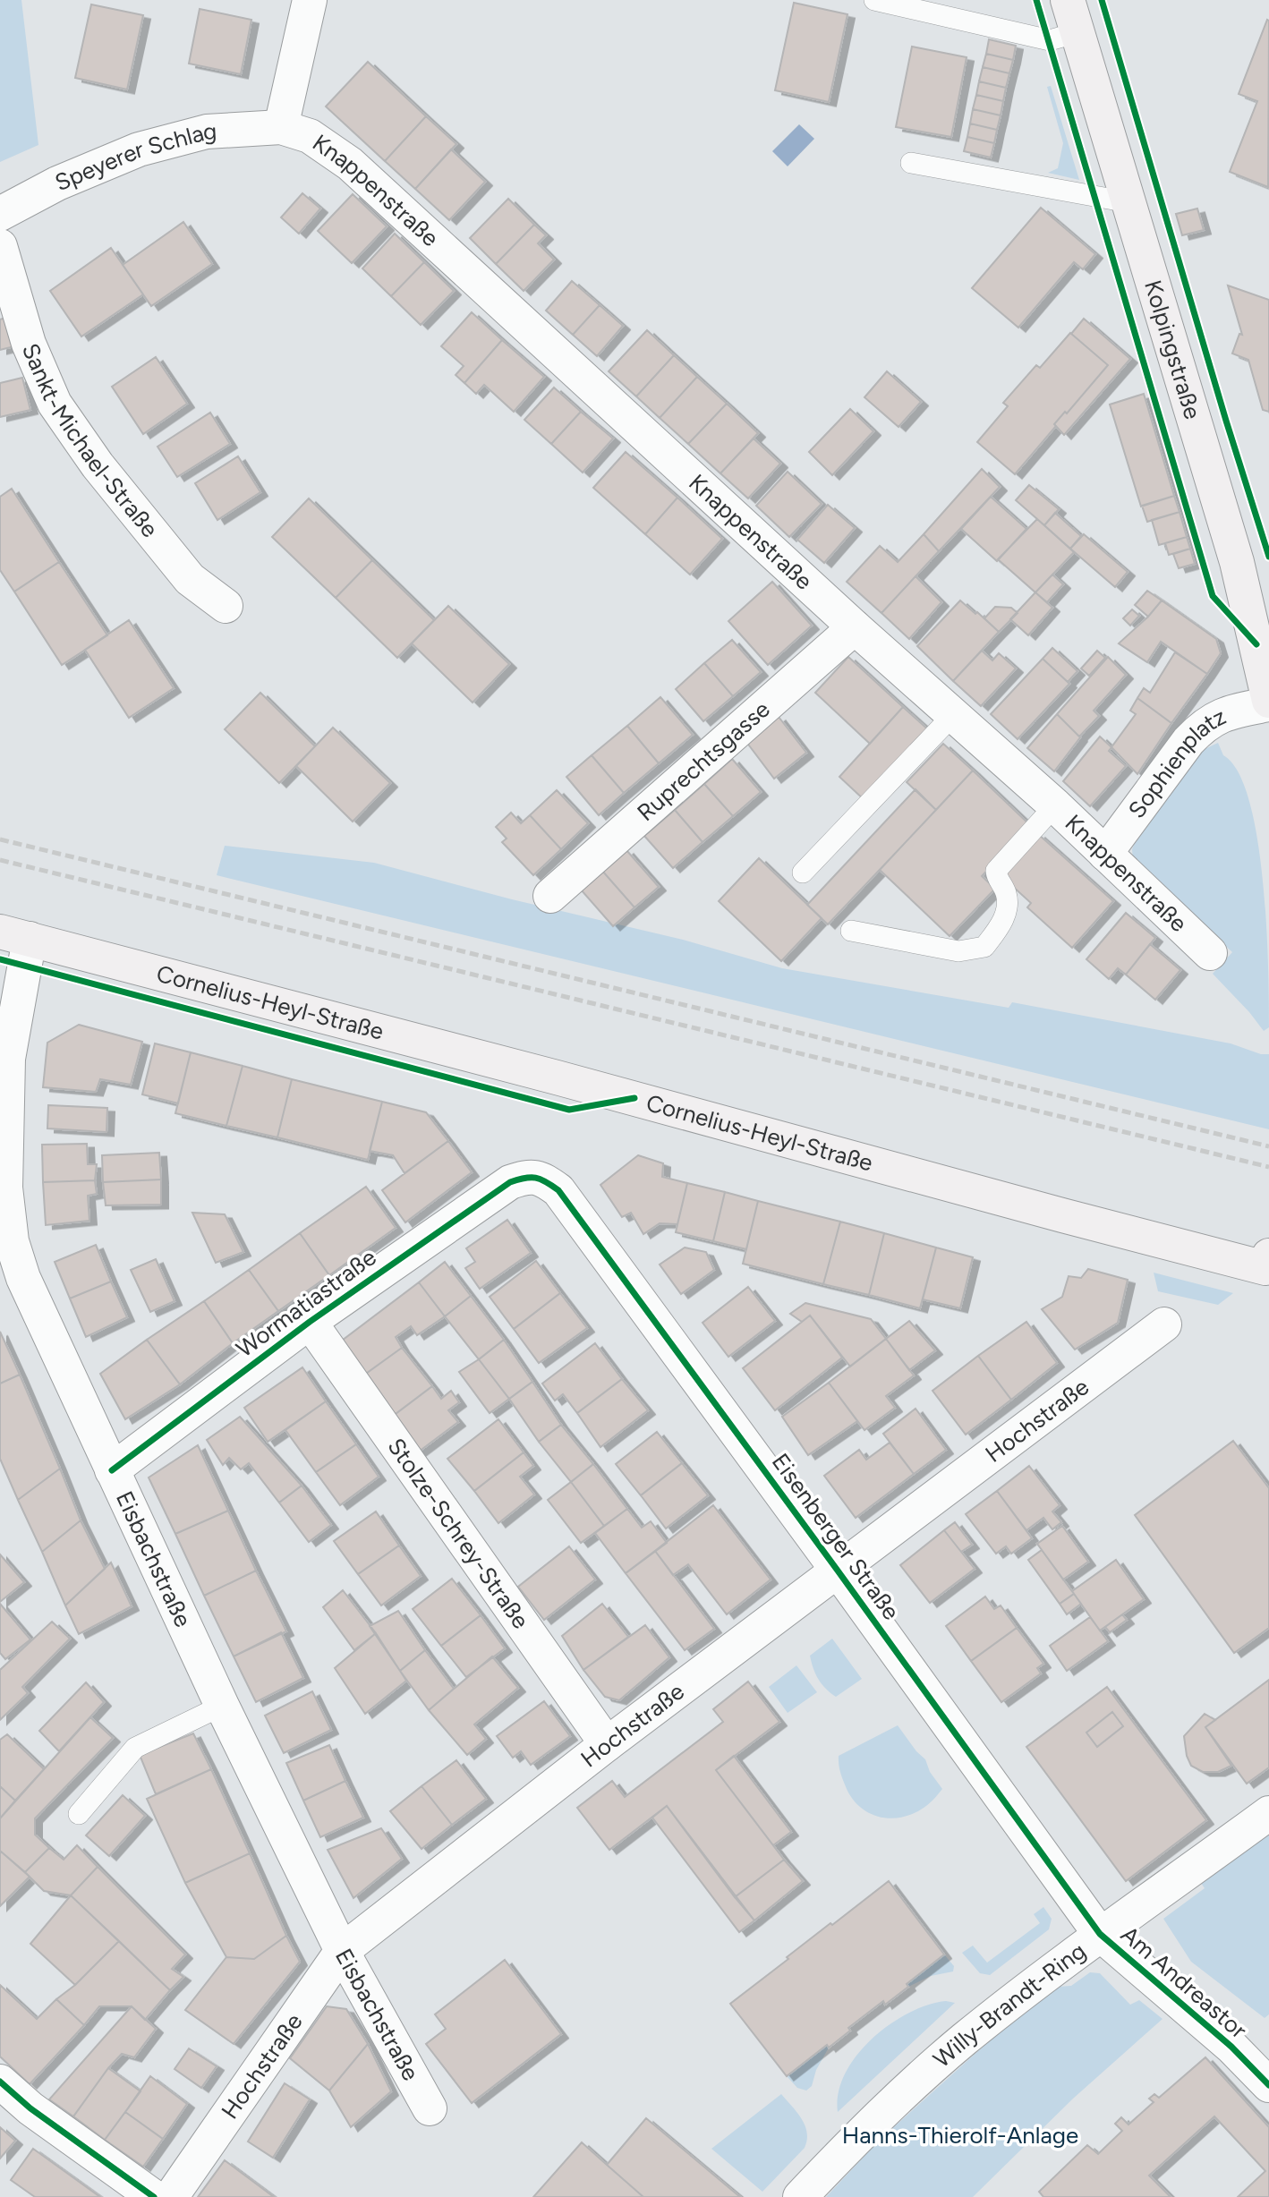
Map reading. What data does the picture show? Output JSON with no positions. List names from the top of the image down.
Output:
{
  "streets": {
    "main road": ["Kolpingstraße", "Cornelius-Heyl-Straße"],
    "street": [
      "Speyerer Schlag",
      "Knappenstraße",
      "Sankt-Michael-Straße",
      "Ruprechtsgasse",
      "Sophienplatz",
      "Wormatiastraße",
      "Hochstraße",
      "Stolze-Schrey-Straße",
      "Eisenberger Straße",
      "Eisbachstraße",
      "Am Andreastor",
      "Willy-Brandt-Ring"
    ]
  },
  "crossings": [
    ["Speyerer Schlag", "Knappenstraße"],
    ["Knappenstraße", "Ruprechtsgasse"],
    ["Knappenstraße", "Sophienplatz"],
    ["Kolpingstraße", "Sophienplatz"],
    ["Cornelius-Heyl-Straße", "Eisbachstraße"],
    ["Wormatiastraße", "Stolze-Schrey-Straße"],
    ["Wormatiastraße", "Eisenberger Straße"],
    ["Wormatiastraße", "Eisbachstraße"],
    ["Hochstraße", "Stolze-Schrey-Straße"],
    ["Hochstraße", "Eisenberger Straße"],
    ["Hochstraße", "Eisbachstraße"],
    ["Eisenberger Straße", "Am Andreastor"],
    ["Eisenberger Straße", "Willy-Brandt-Ring"],
    ["Am Andreastor", "Willy-Brandt-Ring"]
  ],
  "parks": ["Hanns-Thierolf-Anlage"]
}
